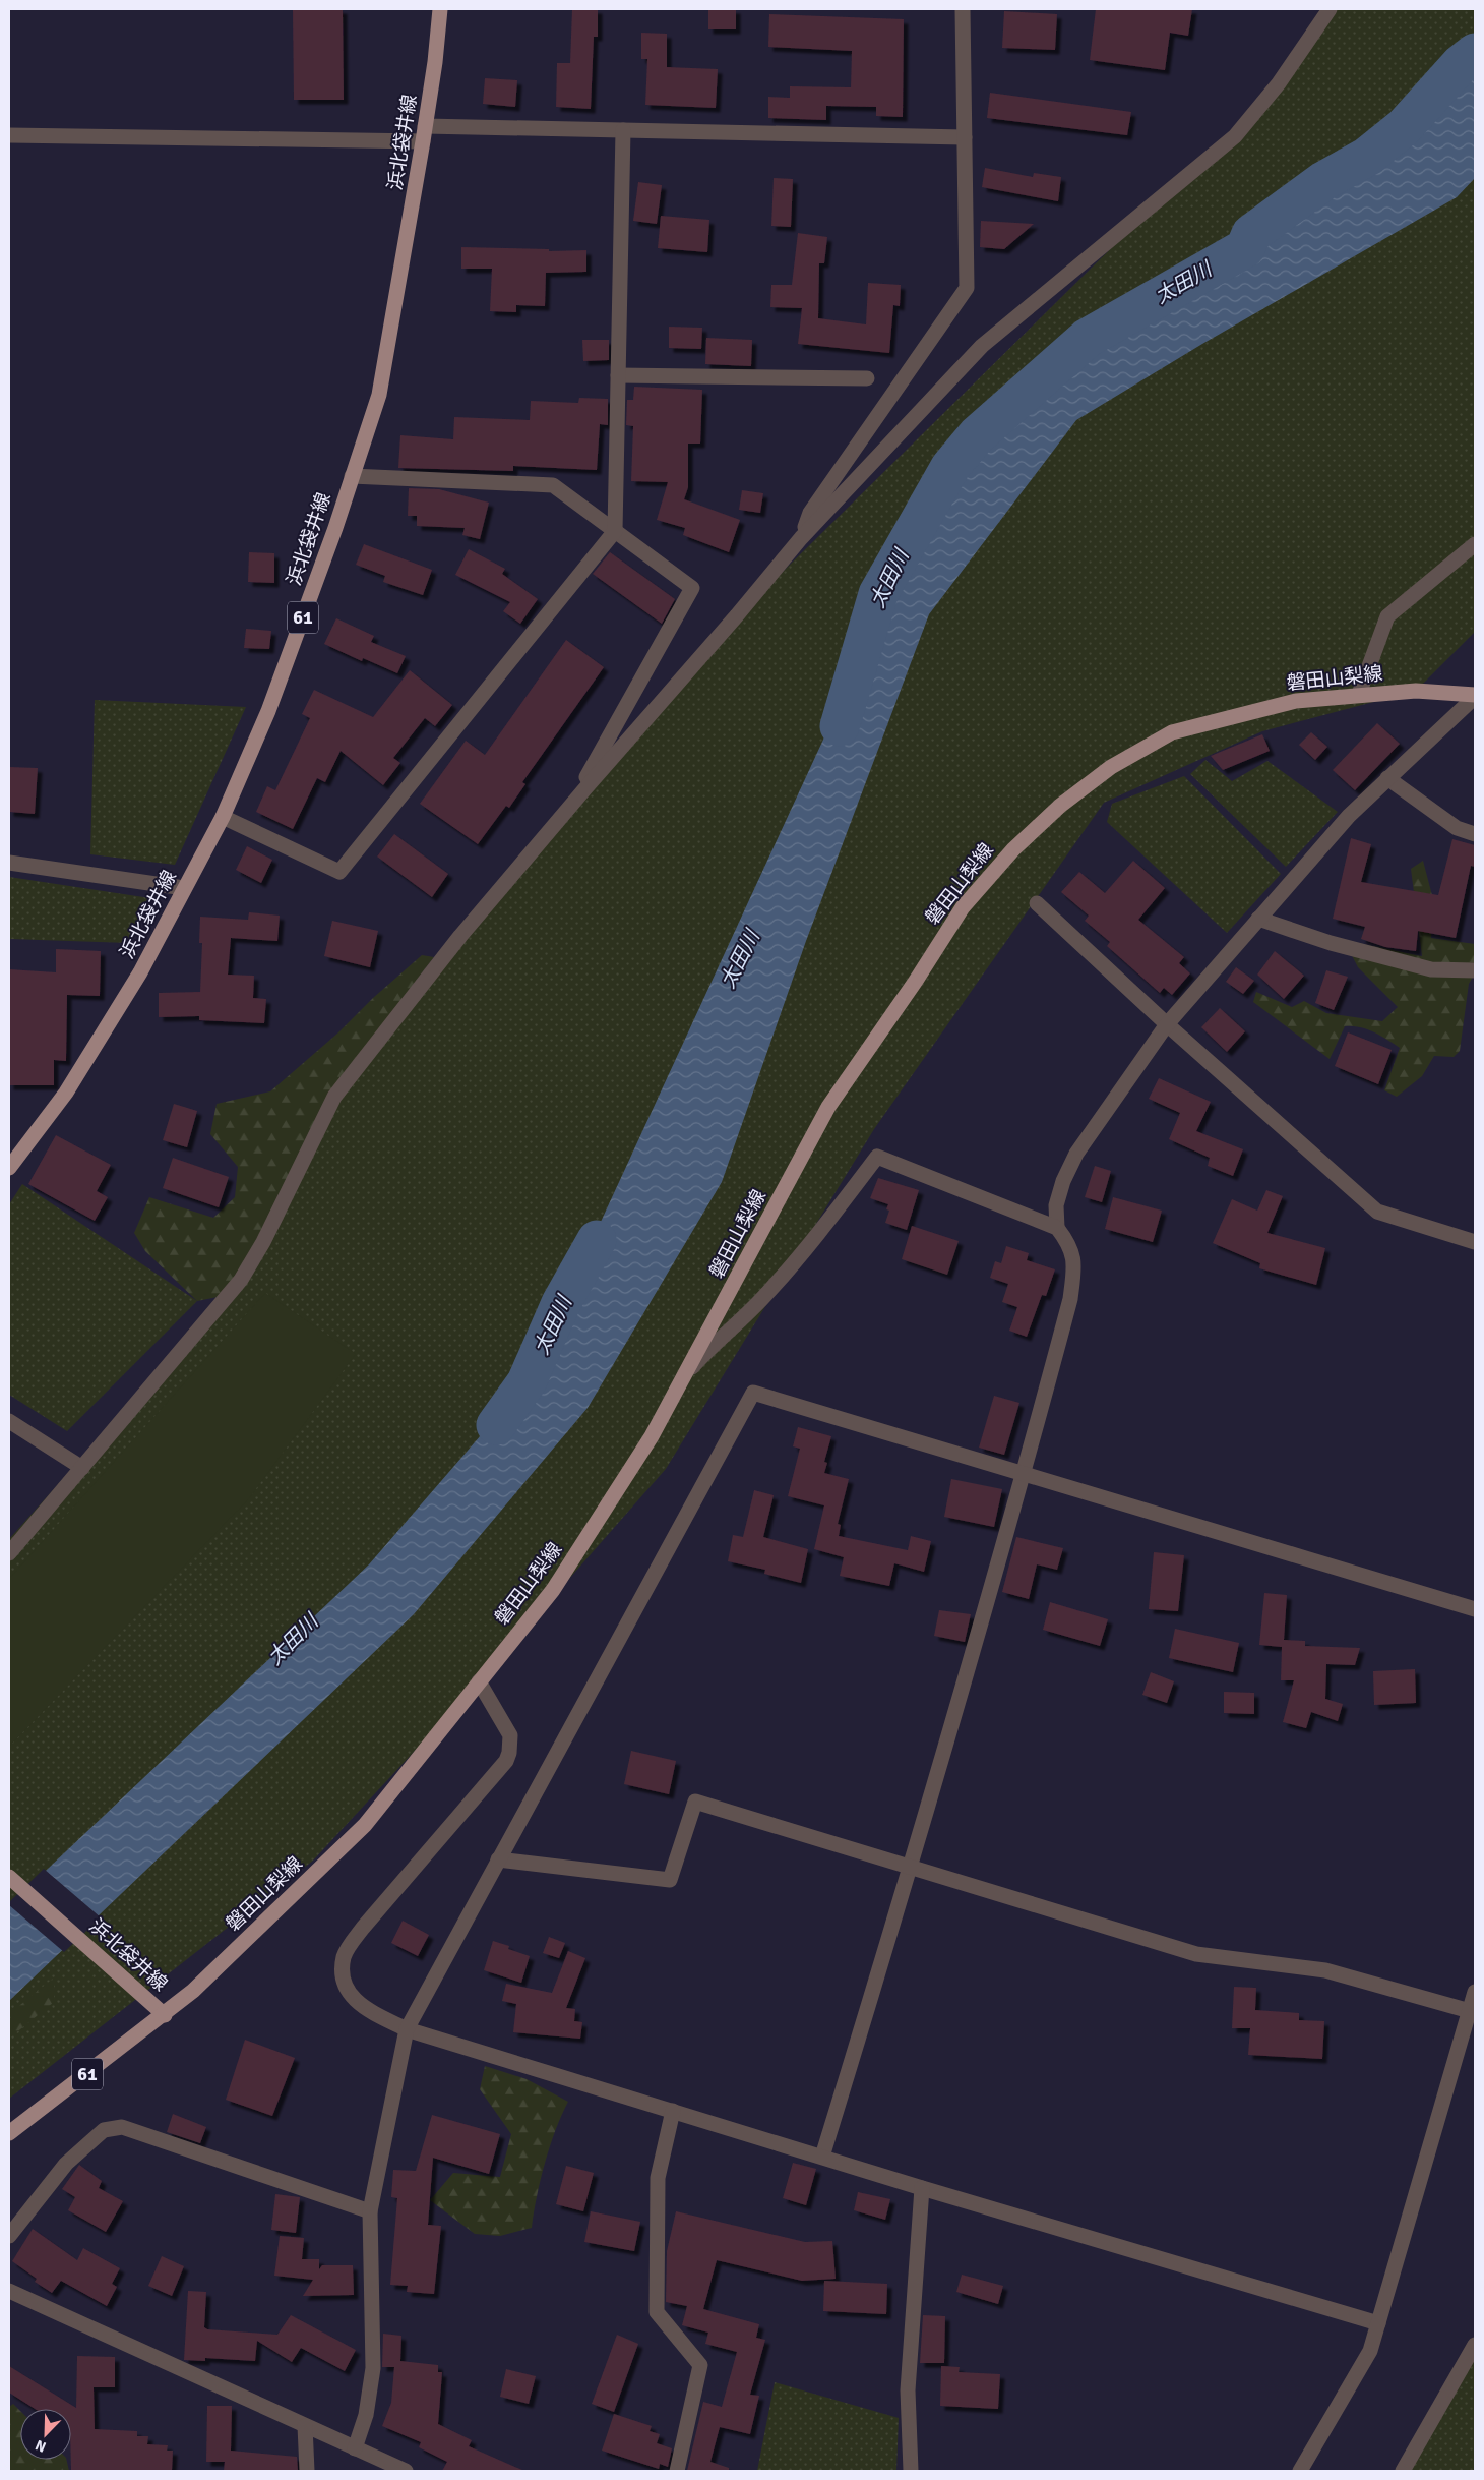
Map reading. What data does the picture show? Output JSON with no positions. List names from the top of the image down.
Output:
{
  "streets": {
    "main road": ["浜北袋井線", "61", "磐田山梨線"]
  },
  "crossings": [
    ["浜北袋井線", "磐田山梨線"]
  ],
  "water": ["太田川"],
  "north": "bottom left"
}
